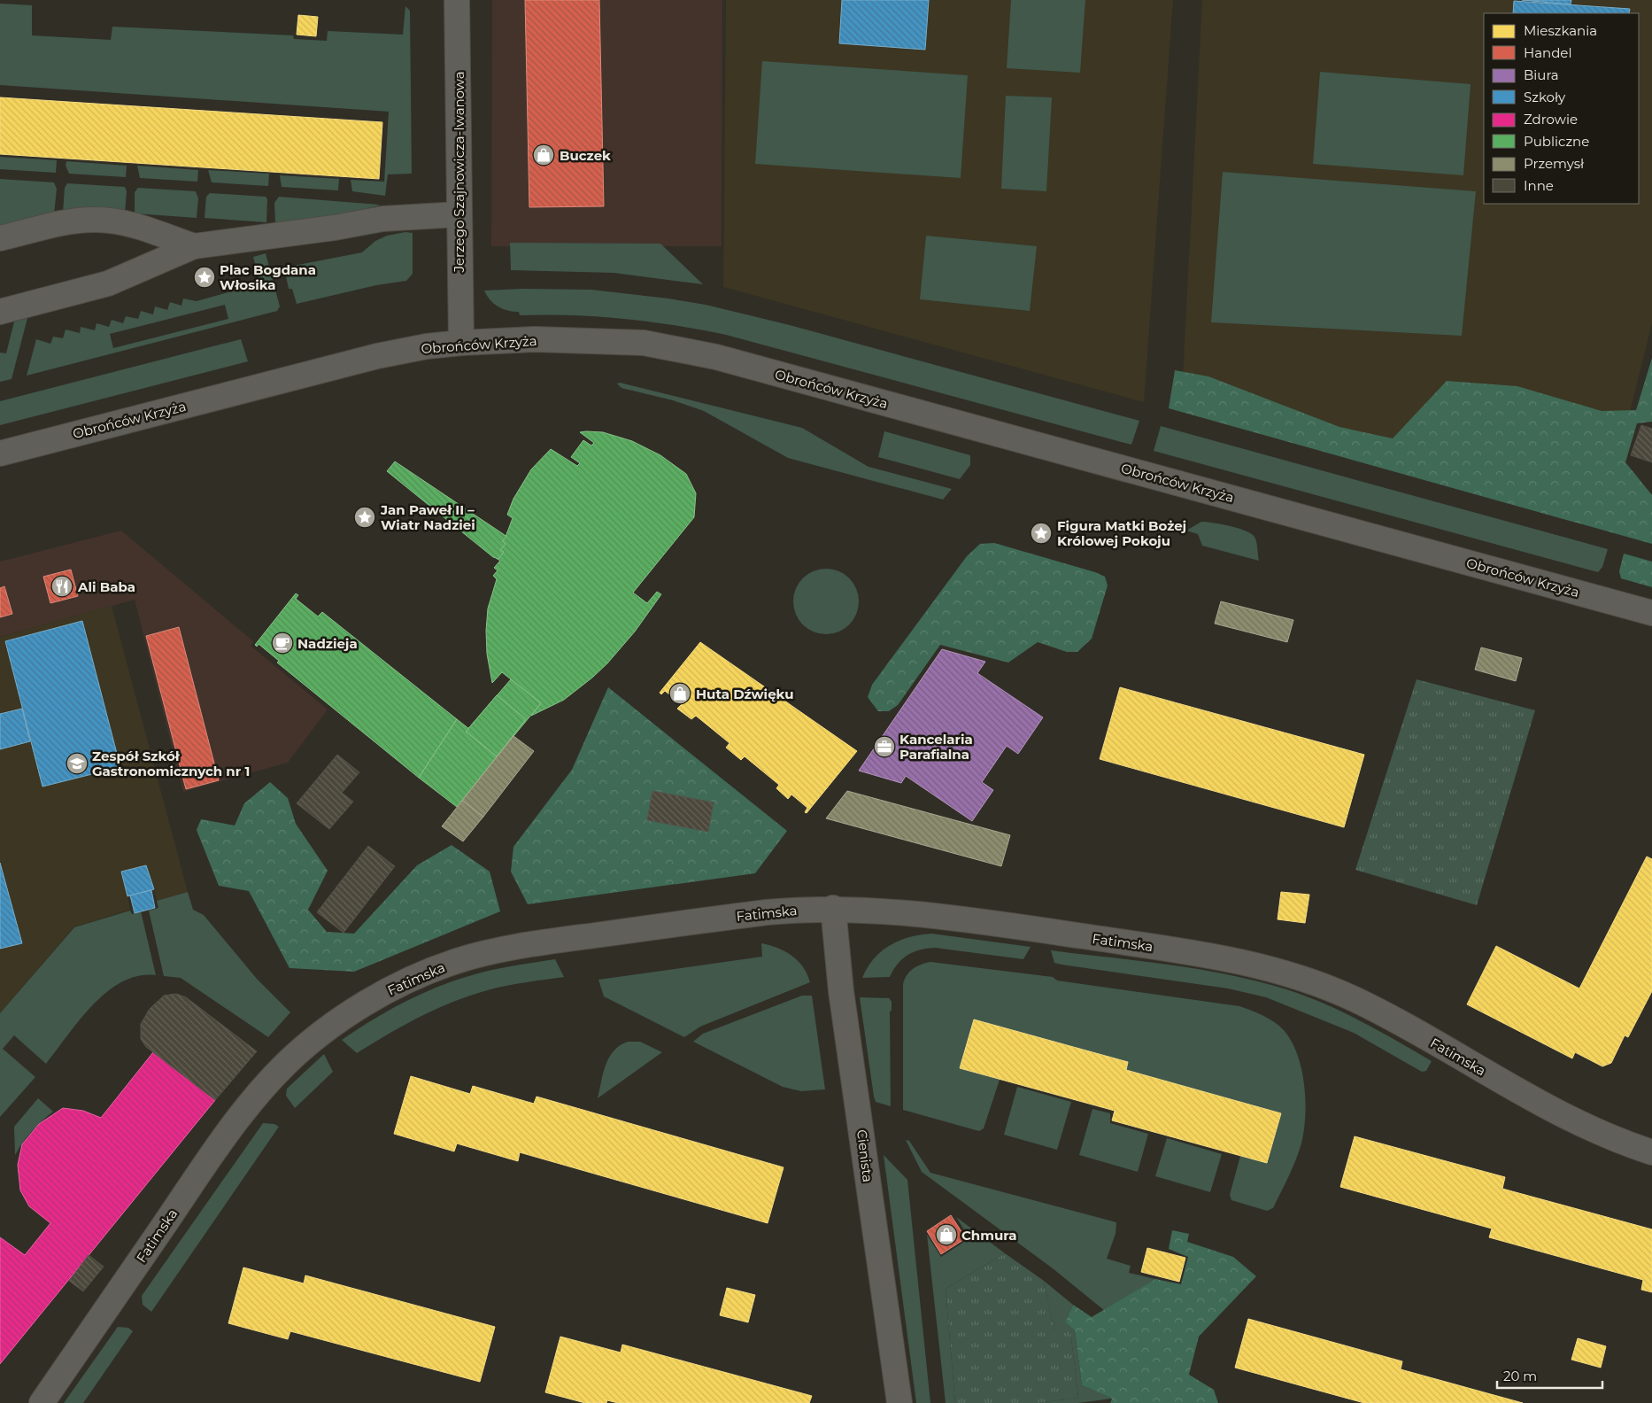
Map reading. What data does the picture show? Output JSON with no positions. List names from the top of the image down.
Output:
{
  "streets": {
    "street": [
      "Jerzego Szajnowicza-Iwanowa",
      "Obrońców Krzyża",
      "Fatimska",
      "Cienista"
    ]
  },
  "crossings": [
    ["Jerzego Szajnowicza-Iwanowa", "Obrońców Krzyża"],
    ["Fatimska", "Cienista"]
  ],
  "places": {
    "shop": ["Buczek", "Huta Dźwięku", "Chmura"],
    "place": ["Plac Bogdana Włosika", "Jan Paweł II – Wiatr Nadziei", "Figura Matki Bożej Królowej Pokoju"],
    "restaurant": ["Ali Baba"],
    "cafe": ["Nadzieja"],
    "office": ["Kancelaria Parafialna"],
    "school or university": ["Zespół Szkół Gastronomicznych nr 1"]
  },
  "legend": [
    "Mieszkania",
    "Handel",
    "Biura",
    "Szkoły",
    "Zdrowie",
    "Publiczne",
    "Przemysł",
    "Inne"
  ],
  "scale_bar": "20 m"
}
